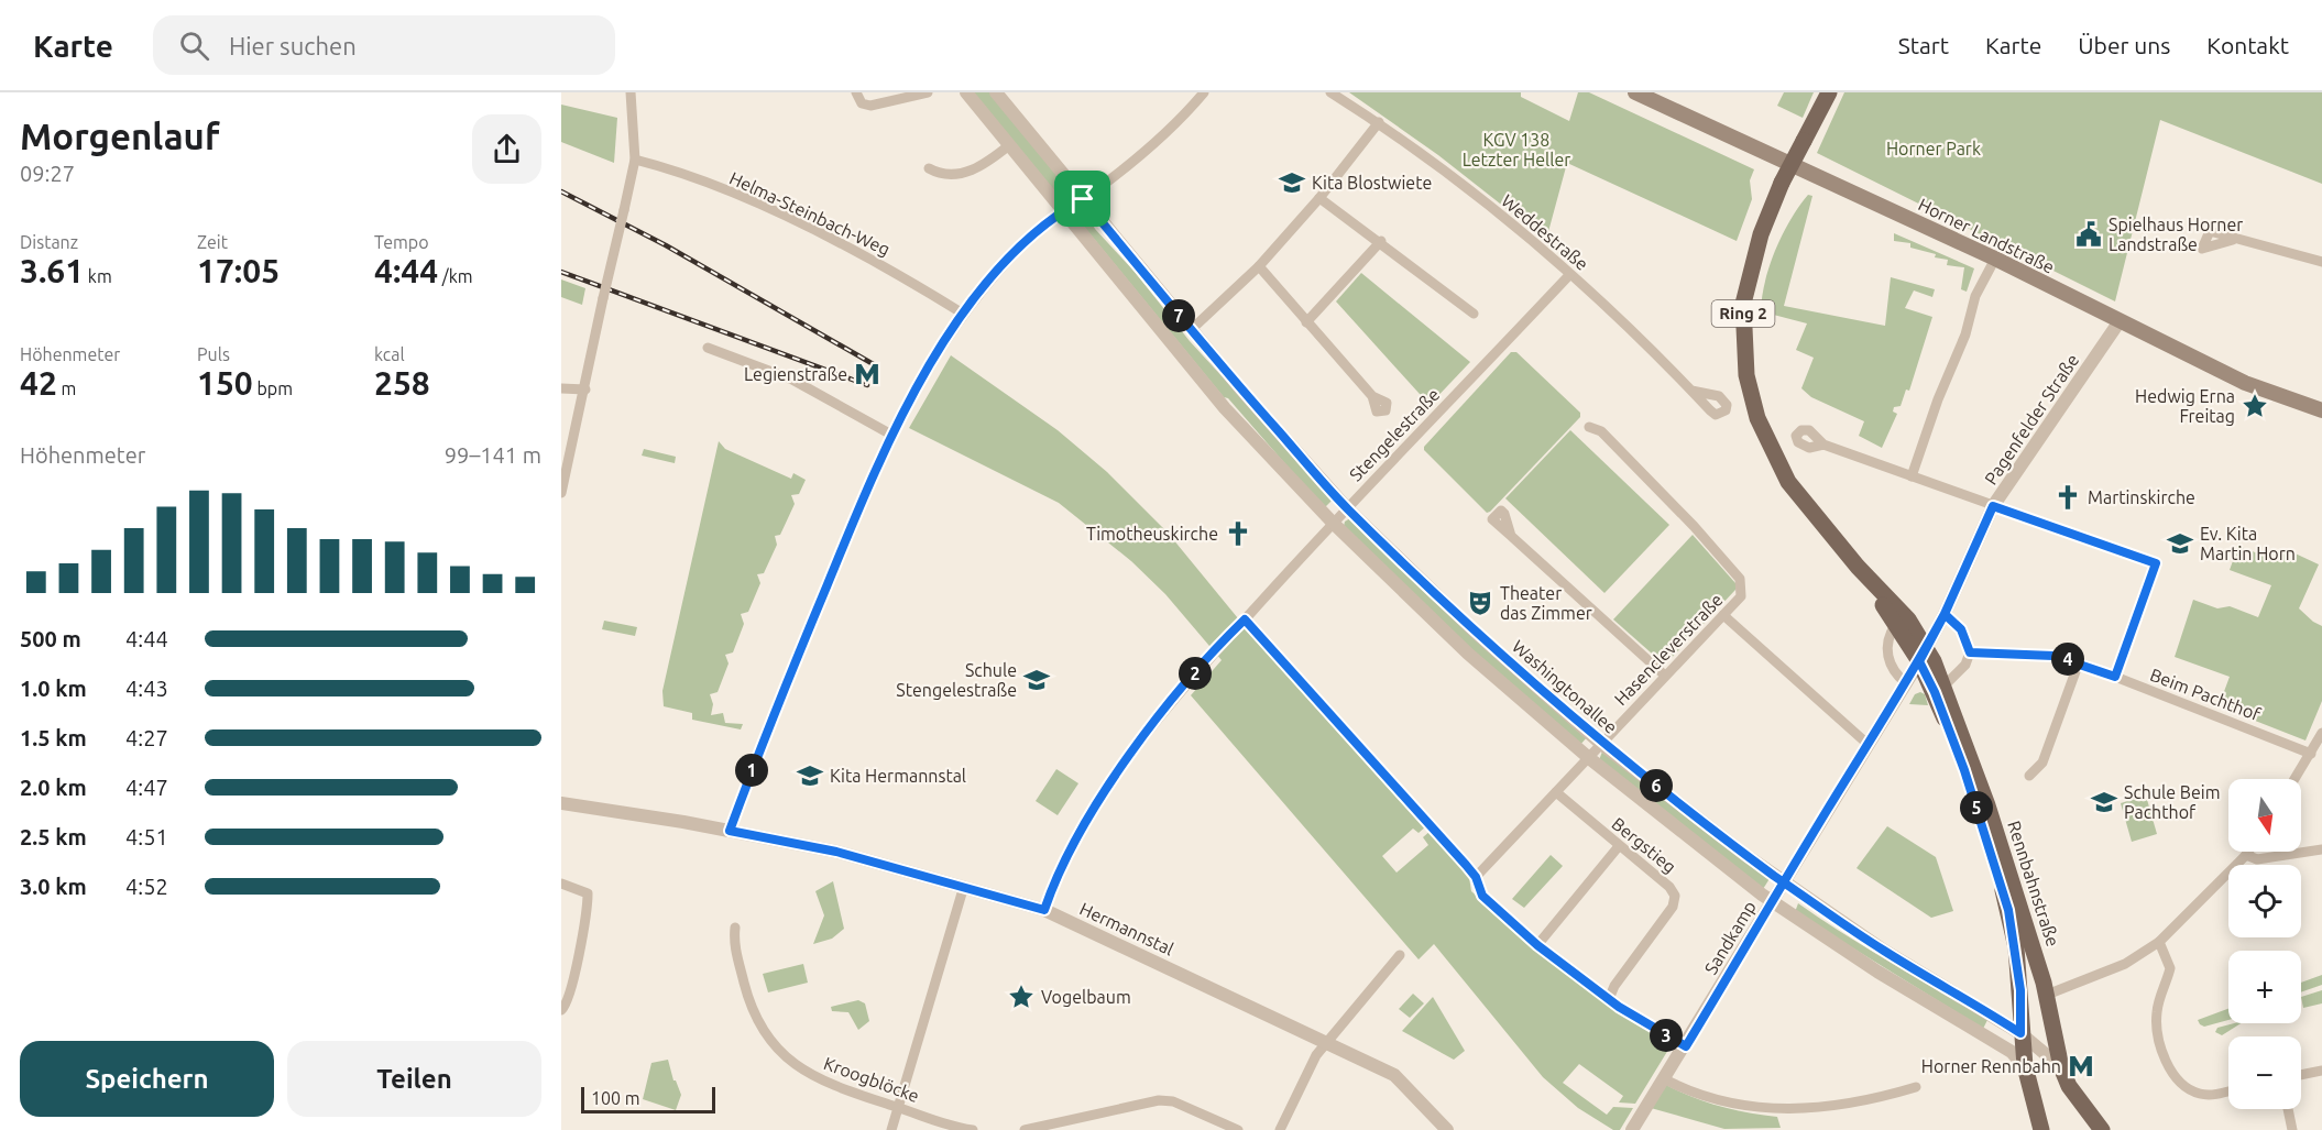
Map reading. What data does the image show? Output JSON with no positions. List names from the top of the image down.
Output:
{
  "streets": {
    "main road": ["Horner Landstraße", "Ring 2", "Rennbahnstraße"],
    "street": [
      "Helma-Steinbach-Weg",
      "Weddestraße",
      "Pagenfelder Straße",
      "Stengelestraße",
      "Hasencleverstraße",
      "Washingtonallee",
      "Beim Pachthof",
      "Bergstieg",
      "Hermannstal",
      "Sandkamp",
      "Kroogblöcke"
    ]
  },
  "crossings": [
    ["Weddestraße", "Stengelestraße"],
    ["Horner Landstraße", "Pagenfelder Straße"],
    ["Pagenfelder Straße", "Rennbahnstraße"],
    ["Pagenfelder Straße", "Sandkamp"],
    ["Stengelestraße", "Washingtonallee"],
    ["Stengelestraße", "Hermannstal"],
    ["Hasencleverstraße", "Washingtonallee"],
    ["Hasencleverstraße", "Bergstieg"],
    ["Washingtonallee", "Rennbahnstraße"],
    ["Washingtonallee", "Sandkamp"],
    ["Rennbahnstraße", "Sandkamp"]
  ],
  "parks": ["KGV 138 Letzter Heller", "Horner Park"],
  "places": {
    "school or university": [
      "Kita Blostwiete",
      "Ev. Kita Martin Horn",
      "Schule Stengelestraße",
      "Kita Hermannstal",
      "Schule Beim Pachthof"
    ],
    "public building": ["Spielhaus Horner Landstraße"],
    "metro station": ["Legienstraße", "Horner Rennbahn"],
    "place": ["Hedwig Erna Freitag", "Vogelbaum"],
    "church": ["Martinskirche", "Timotheuskirche"],
    "theatre": ["Theater das Zimmer"]
  },
  "scale_bar": "100 m",
  "north": "bottom",
  "page": {
    "header": "Karte",
    "search": "Hier suchen",
    "nav": [
      "Start",
      "Karte",
      "Über uns",
      "Kontakt"
    ],
    "heading": ["Morgenlauf", "09:27"],
    "stats": [
      ["Distanz", "3.61 km"],
      ["Zeit", "17:05"],
      ["Tempo", "4:44 /km"],
      ["Höhenmeter", "42 m"],
      ["Puls", "150 bpm"],
      ["kcal", "258"]
    ],
    "pins": [
      "7",
      "4",
      "2",
      "1",
      "6",
      "5",
      "3"
    ],
    "chart": ["Höhenmeter", "99–141 m"],
    "list": [
      {
        "name": "500 m",
        "note": "4:44"
      },
      {
        "name": "1.0 km",
        "note": "4:43"
      },
      {
        "name": "1.5 km",
        "note": "4:27"
      },
      {
        "name": "2.0 km",
        "note": "4:47"
      },
      {
        "name": "2.5 km",
        "note": "4:51"
      },
      {
        "name": "3.0 km",
        "note": "4:52"
      }
    ],
    "map_buttons": ["+", "−"],
    "buttons": ["Speichern", "Teilen"],
    "scale": "100 m"
  }
}
